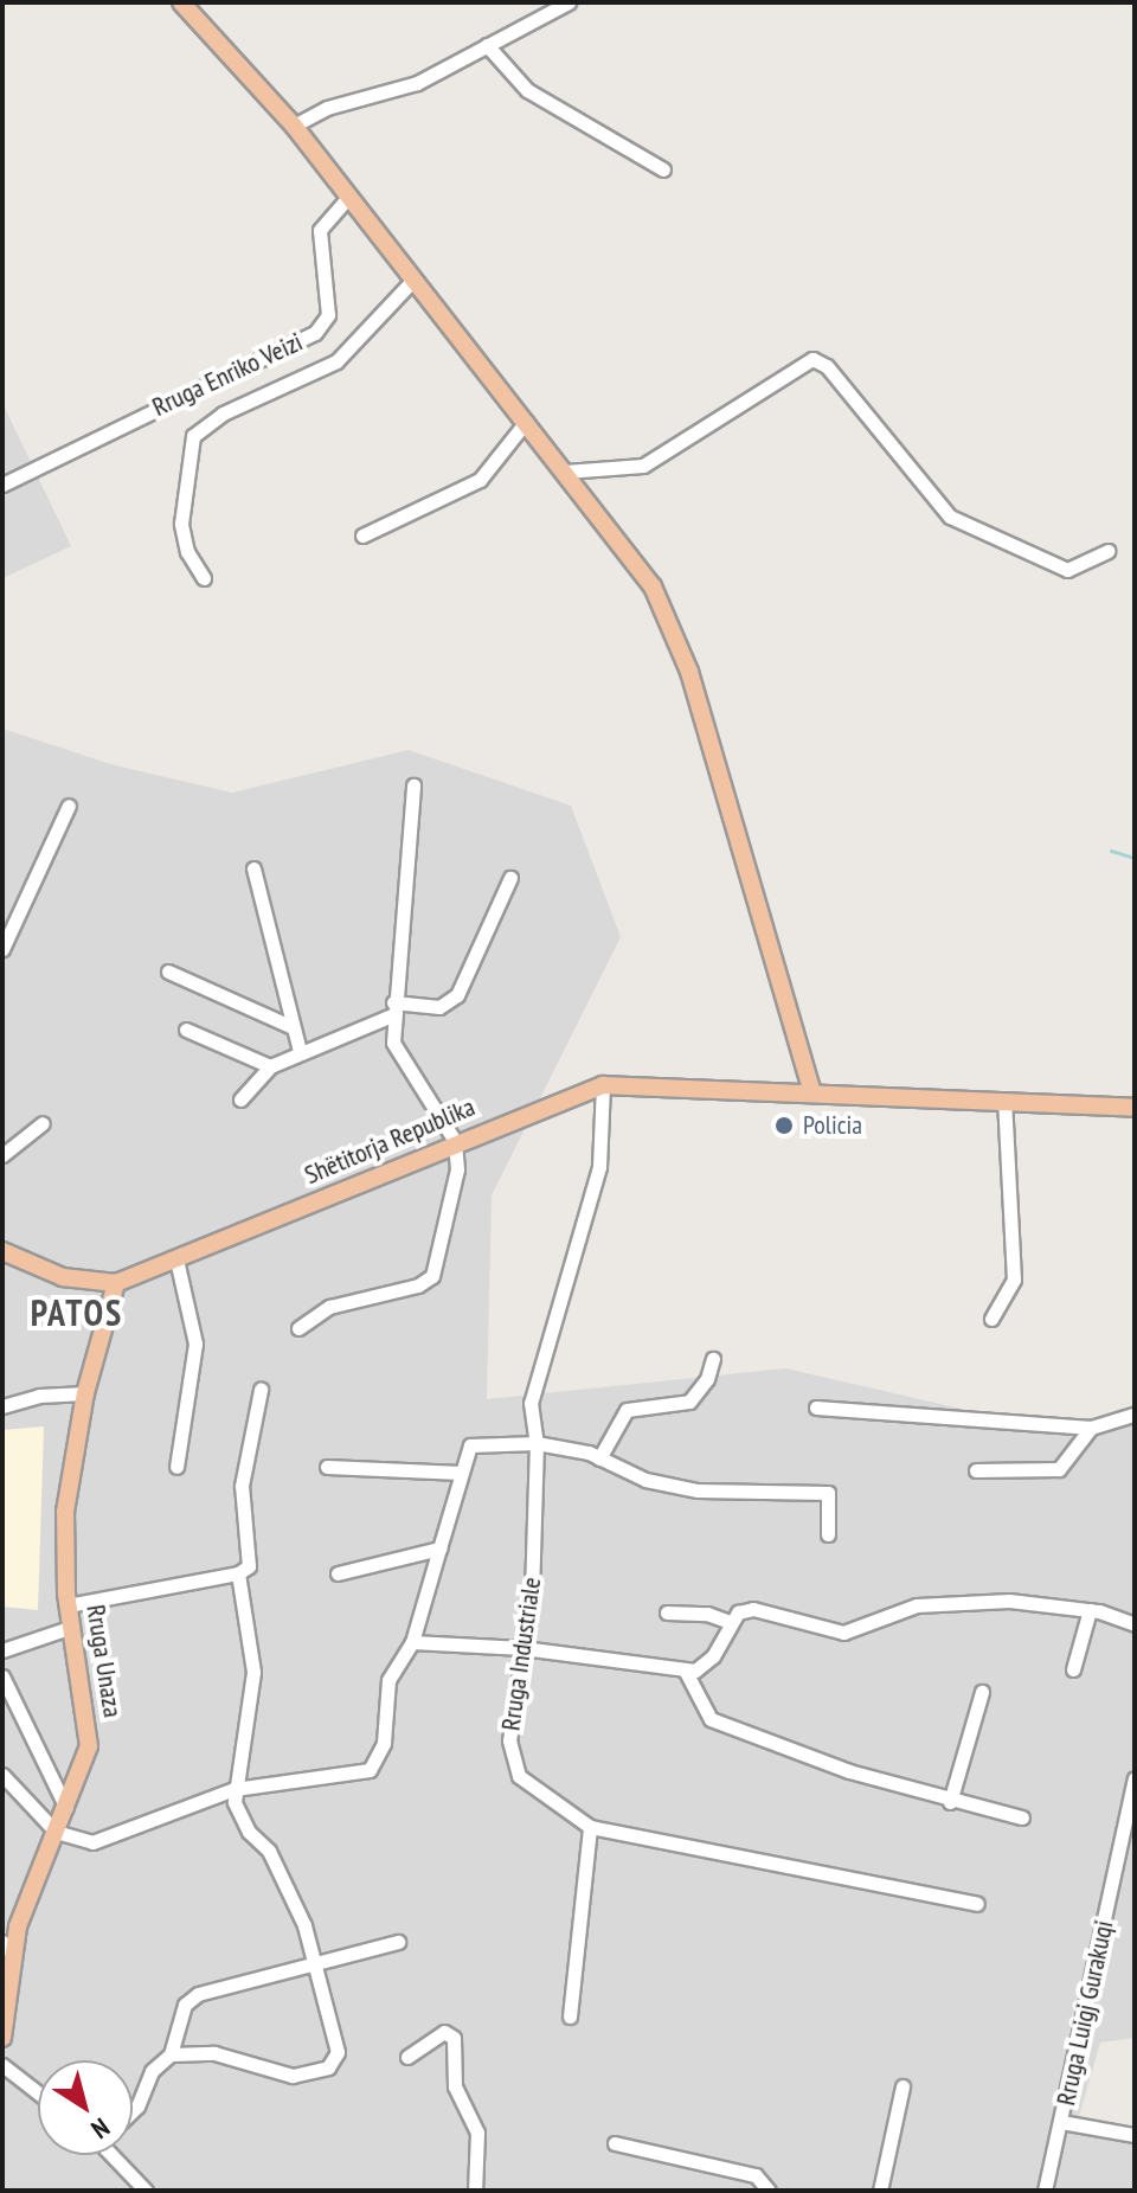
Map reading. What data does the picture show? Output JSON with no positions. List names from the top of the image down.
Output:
{
  "streets": {
    "main road": ["Shëtitorja Republika", "Rruga Unaza"],
    "street": ["Rruga Enriko Veizi", "Rruga Industriale", "Rruga Luigj Gurakuqi"]
  },
  "crossings": [
    ["Shëtitorja Republika", "Rruga Industriale"],
    ["Shëtitorja Republika", "Rruga Unaza"]
  ],
  "districts": ["PATOS"],
  "places": ["Policia"],
  "north": "bottom right"
}
